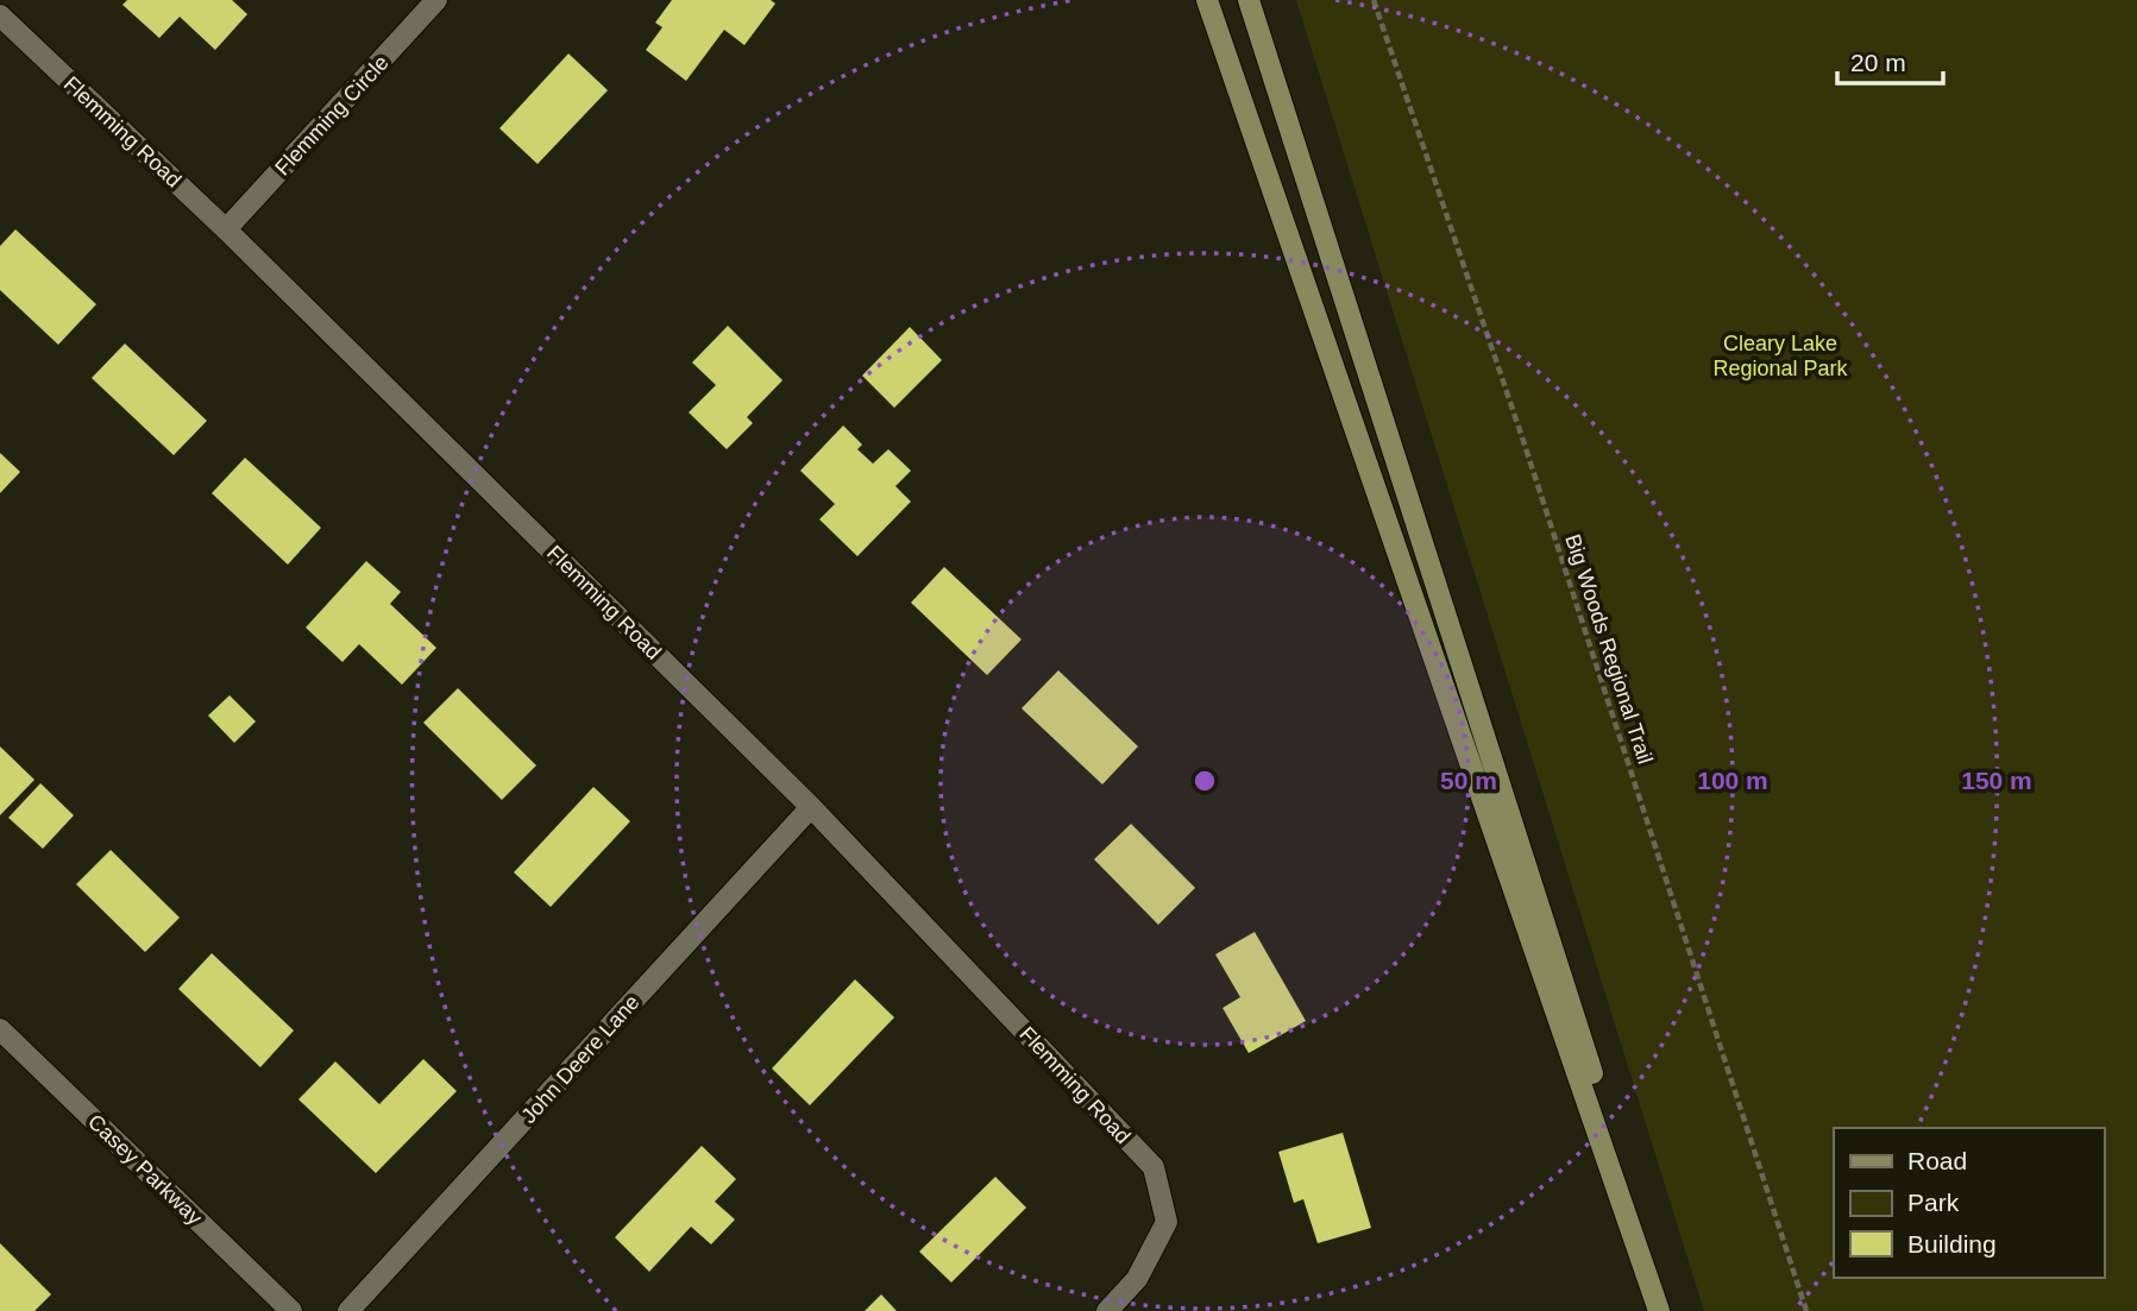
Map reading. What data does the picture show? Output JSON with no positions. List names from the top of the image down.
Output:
{
  "streets": {
    "street": [
      "Flemming Circle",
      "Flemming Road",
      "John Deere Lane",
      "Casey Parkway"
    ],
    "path": ["Big Woods Regional Trail"]
  },
  "crossings": [
    ["Flemming Circle", "Flemming Road"],
    ["Flemming Road", "John Deere Lane"]
  ],
  "parks": ["Cleary Lake Regional Park"],
  "legend": ["Road", "Park", "Building"],
  "scale_bar": "20 m",
  "rings": ["50 m", "100 m", "150 m"]
}
